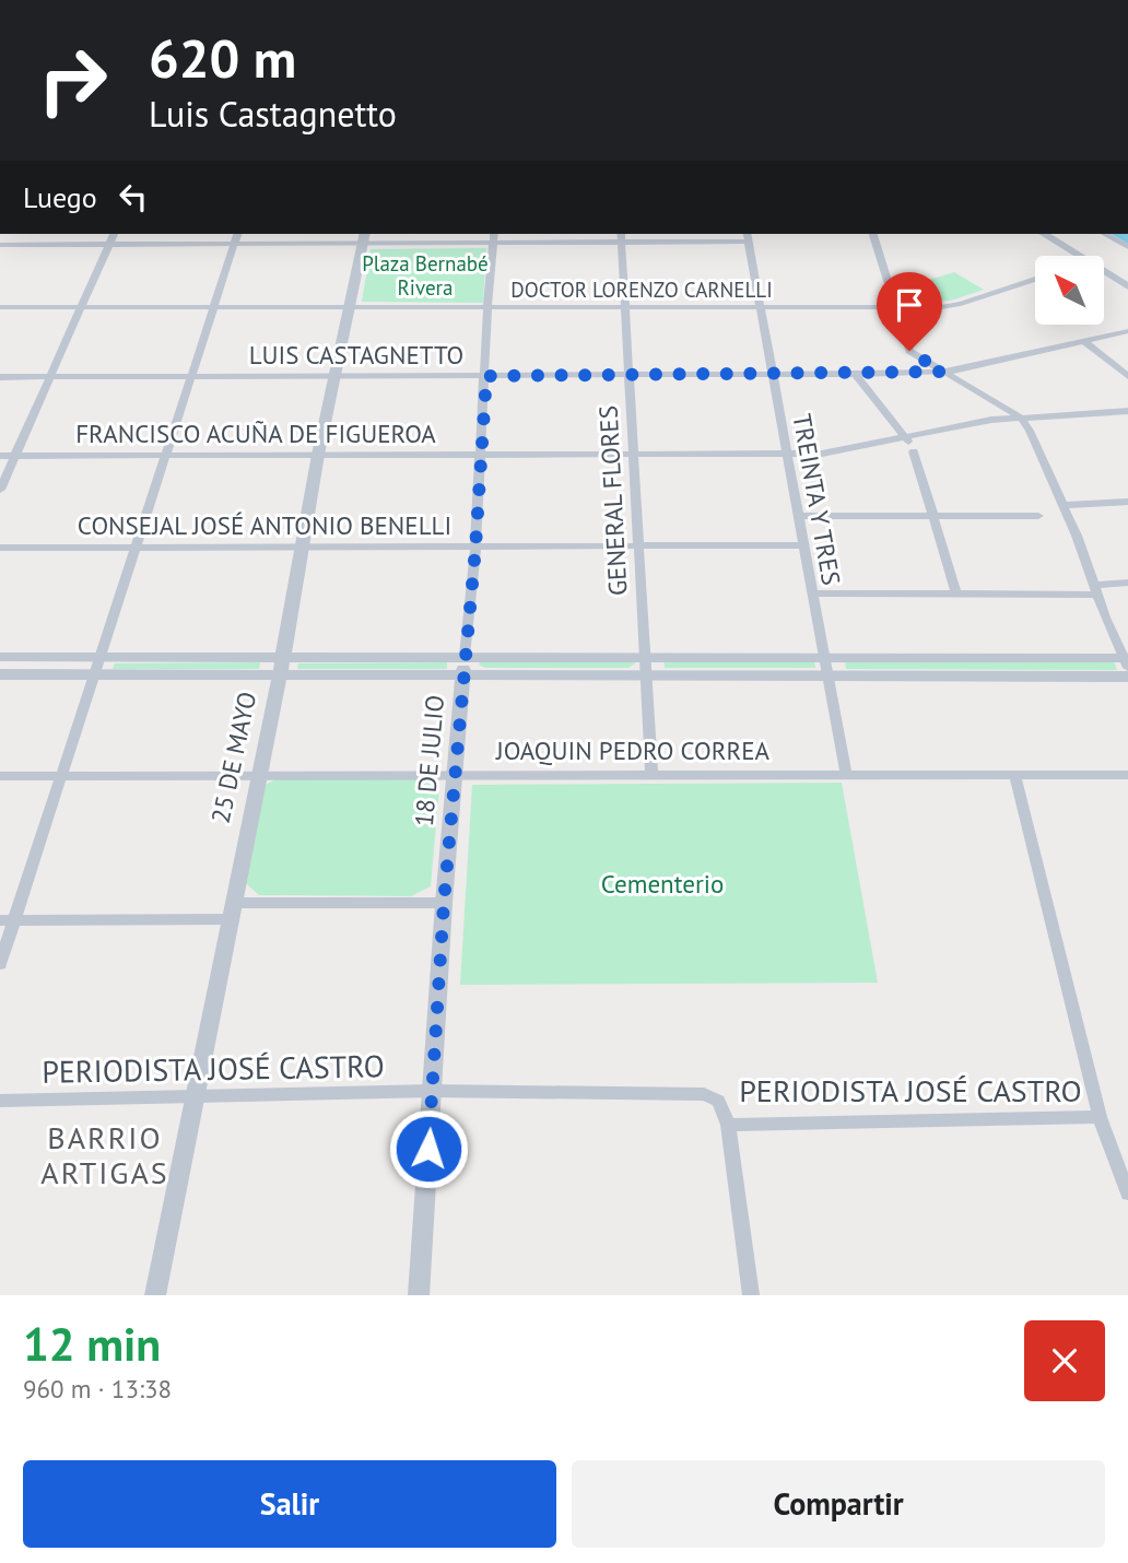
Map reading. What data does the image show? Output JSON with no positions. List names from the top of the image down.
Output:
{
  "streets": {
    "street": [
      "DOCTOR LORENZO CARNELLI",
      "LUIS CASTAGNETTO",
      "FRANCISCO ACUÑA DE FIGUEROA",
      "TREINTA Y TRES",
      "GENERAL FLORES",
      "CONSEJAL JOSÉ ANTONIO BENELLI",
      "JOAQUIN PEDRO CORREA",
      "25 DE MAYO",
      "18 DE JULIO",
      "PERIODISTA JOSÉ CASTRO"
    ]
  },
  "crossings": [
    ["DOCTOR LORENZO CARNELLI", "TREINTA Y TRES"],
    ["DOCTOR LORENZO CARNELLI", "GENERAL FLORES"],
    ["DOCTOR LORENZO CARNELLI", "25 DE MAYO"],
    ["DOCTOR LORENZO CARNELLI", "18 DE JULIO"],
    ["LUIS CASTAGNETTO", "TREINTA Y TRES"],
    ["LUIS CASTAGNETTO", "GENERAL FLORES"],
    ["LUIS CASTAGNETTO", "25 DE MAYO"],
    ["LUIS CASTAGNETTO", "18 DE JULIO"],
    ["FRANCISCO ACUÑA DE FIGUEROA", "TREINTA Y TRES"],
    ["FRANCISCO ACUÑA DE FIGUEROA", "GENERAL FLORES"],
    ["FRANCISCO ACUÑA DE FIGUEROA", "25 DE MAYO"],
    ["FRANCISCO ACUÑA DE FIGUEROA", "18 DE JULIO"],
    ["TREINTA Y TRES", "CONSEJAL JOSÉ ANTONIO BENELLI"],
    ["TREINTA Y TRES", "JOAQUIN PEDRO CORREA"],
    ["GENERAL FLORES", "CONSEJAL JOSÉ ANTONIO BENELLI"],
    ["GENERAL FLORES", "JOAQUIN PEDRO CORREA"],
    ["CONSEJAL JOSÉ ANTONIO BENELLI", "25 DE MAYO"],
    ["CONSEJAL JOSÉ ANTONIO BENELLI", "18 DE JULIO"],
    ["JOAQUIN PEDRO CORREA", "25 DE MAYO"],
    ["JOAQUIN PEDRO CORREA", "18 DE JULIO"],
    ["25 DE MAYO", "PERIODISTA JOSÉ CASTRO"],
    ["18 DE JULIO", "PERIODISTA JOSÉ CASTRO"]
  ],
  "districts": ["BARRIO ARTIGAS"],
  "parks": ["Plaza Bernabé Rivera", "Cementerio"],
  "north": "top left",
  "page": {
    "turn": ["620 m", "Luis Castagnetto"],
    "then": "Luego",
    "heading": ["12 min", "960 m · 13:38"],
    "buttons": ["Salir", "Compartir"]
  }
}
